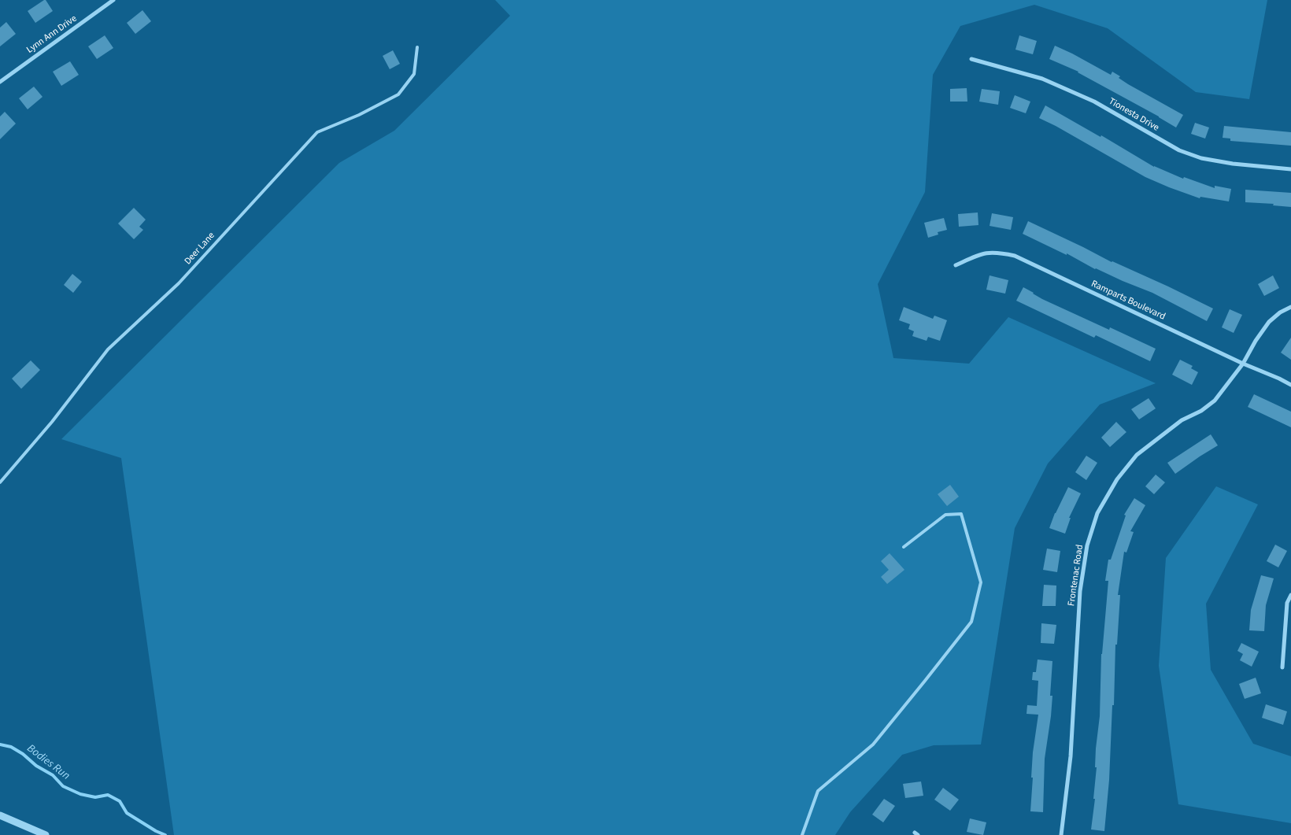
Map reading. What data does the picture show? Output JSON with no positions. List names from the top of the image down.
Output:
{
  "streets": {
    "street": [
      "Lynn Ann Drive",
      "Tionesta Drive",
      "Ramparts Boulevard",
      "Frontenac Road"
    ],
    "lane": ["Deer Lane"]
  },
  "crossings": [
    ["Ramparts Boulevard", "Frontenac Road"]
  ],
  "water": ["Bodies Run"]
}
